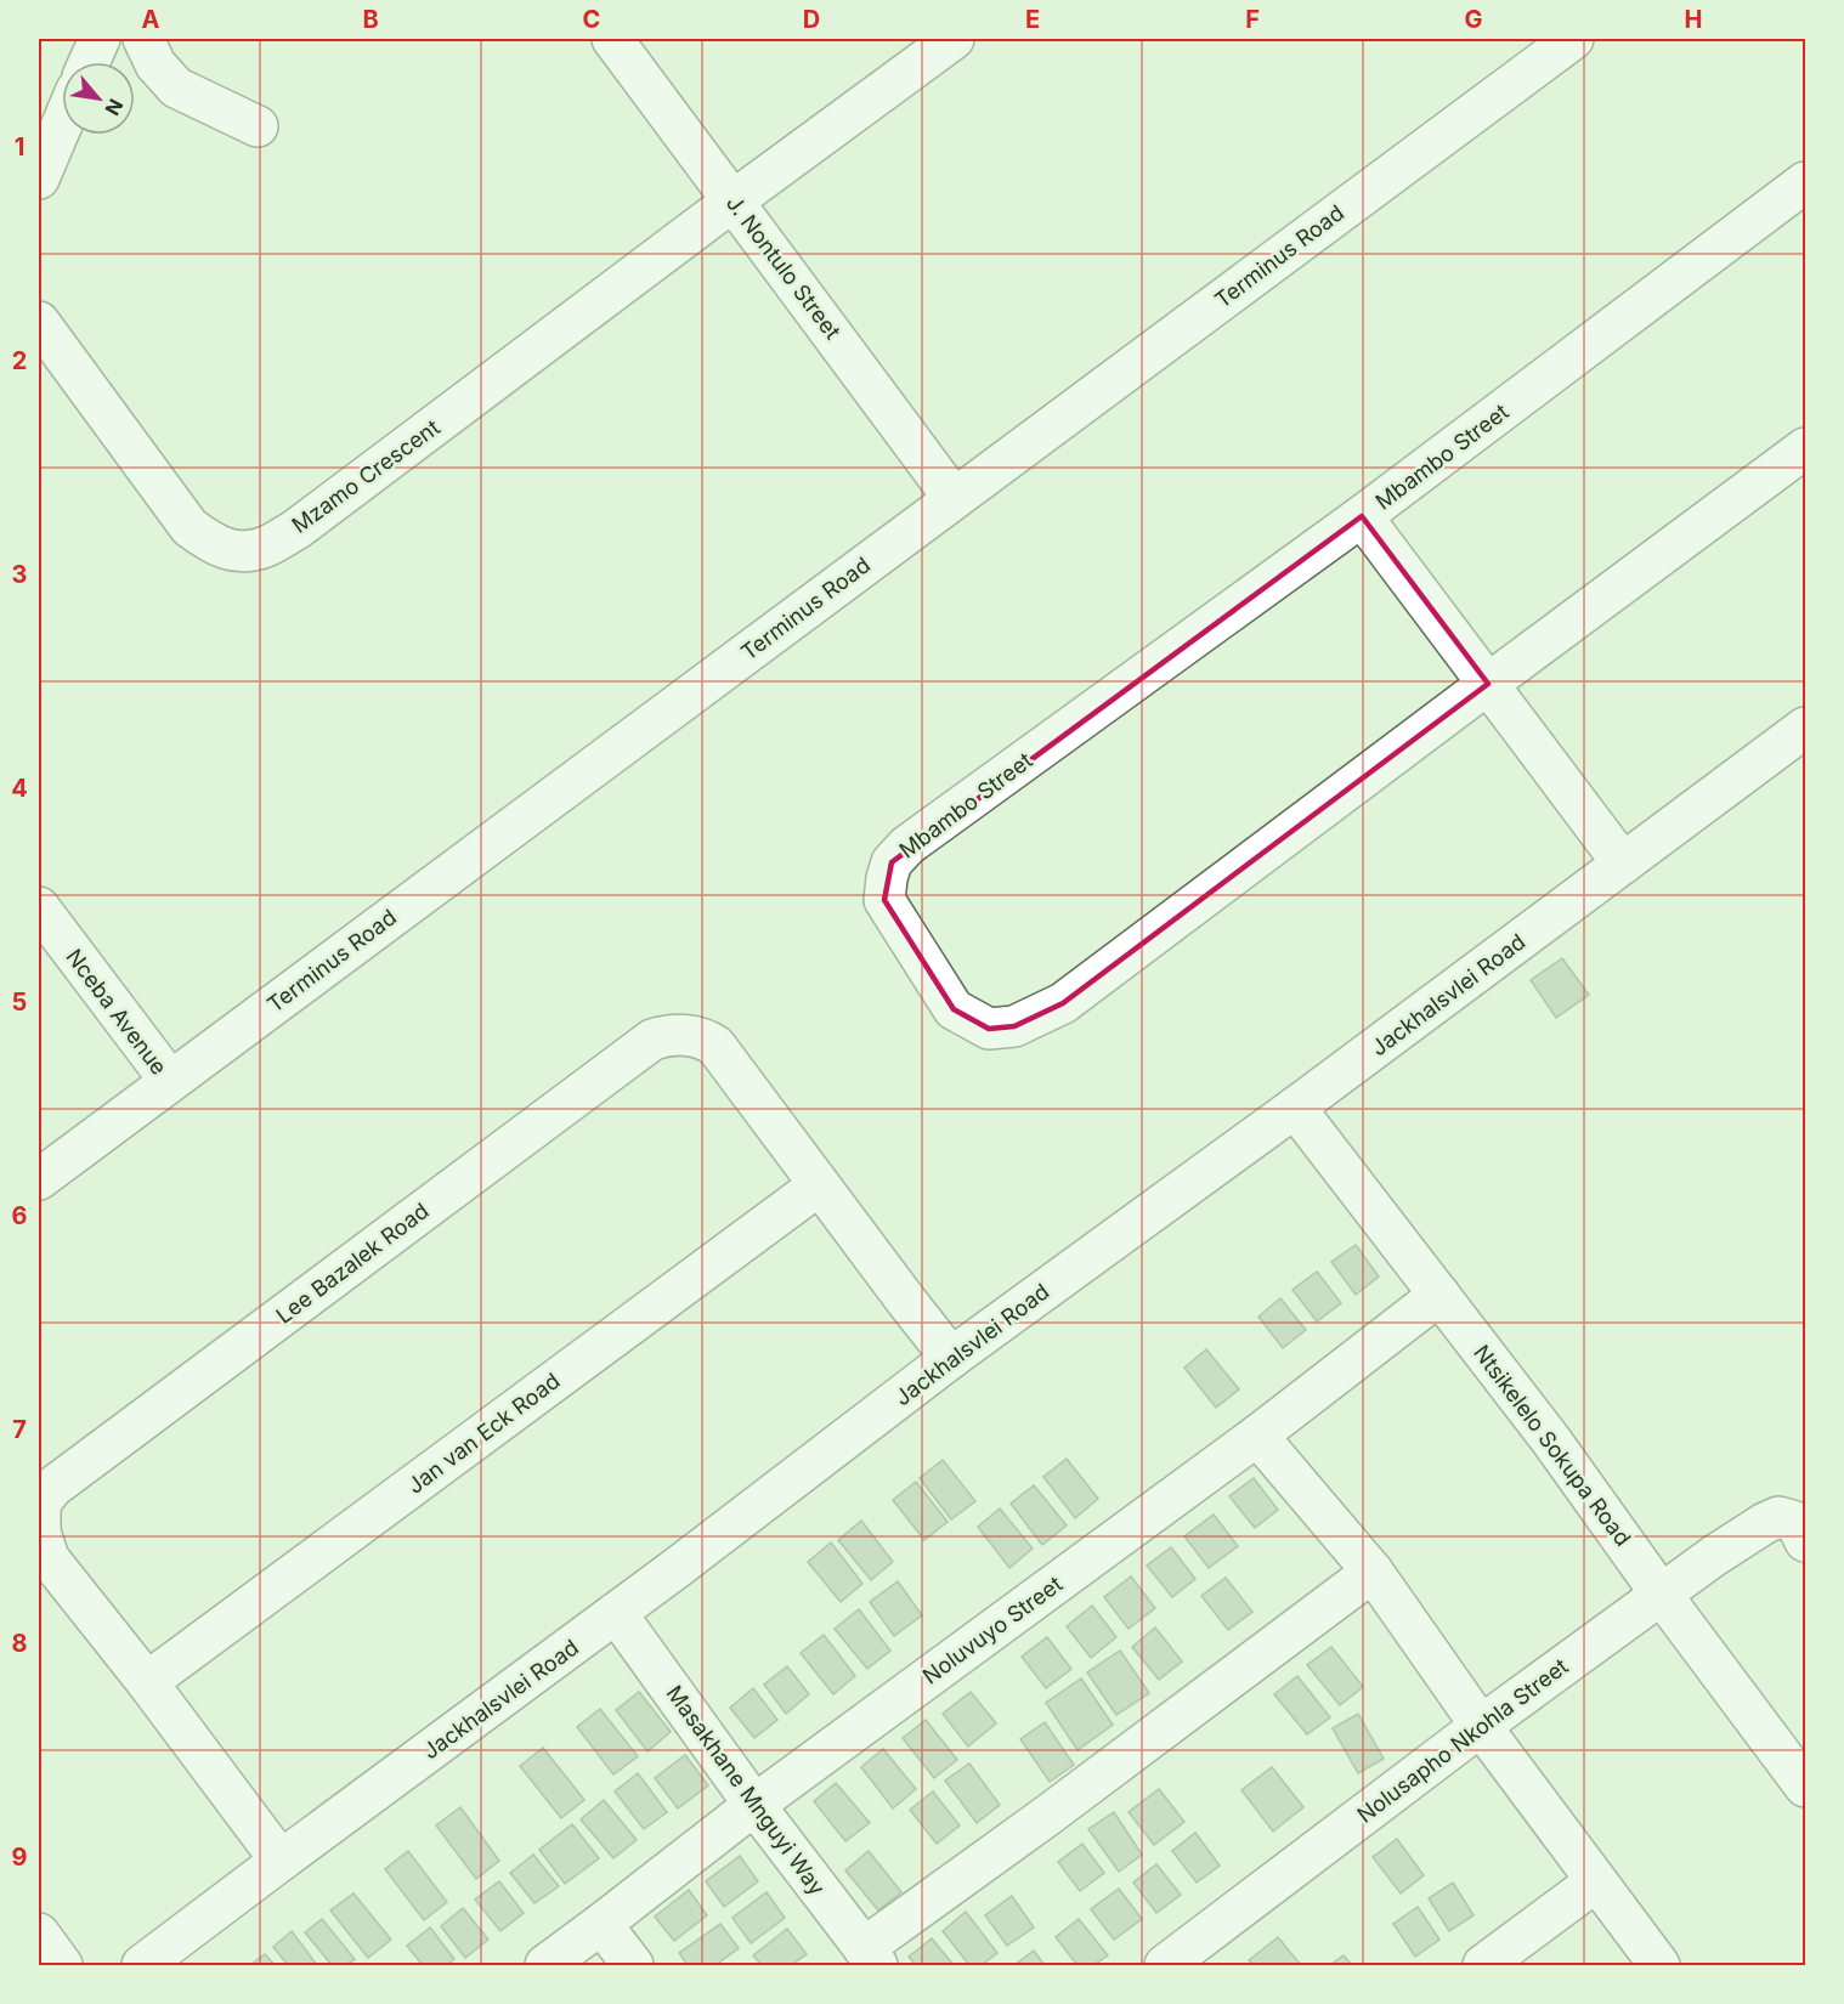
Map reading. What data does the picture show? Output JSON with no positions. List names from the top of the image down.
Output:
{
  "streets": {
    "street": [
      "Terminus Road",
      "J. Nontulo Street",
      "Mbambo Street",
      "Mzamo Crescent",
      "Jackhalsvlei Road",
      "Nceba Avenue",
      "Lee Bazalek Road",
      "Jan van Eck Road",
      "Ntsikelelo Sokupa Road",
      "Noluvuyo Street",
      "Nolusapho Nkohla Street",
      "Masakhane Mnguyi Way"
    ]
  },
  "crossings": [
    ["Terminus Road", "J. Nontulo Street"],
    ["Terminus Road", "Nceba Avenue"],
    ["J. Nontulo Street", "Mzamo Crescent"],
    ["Jackhalsvlei Road", "Lee Bazalek Road"],
    ["Jackhalsvlei Road", "Ntsikelelo Sokupa Road"],
    ["Jackhalsvlei Road", "Masakhane Mnguyi Way"],
    ["Lee Bazalek Road", "Jan van Eck Road"],
    ["Ntsikelelo Sokupa Road", "Noluvuyo Street"],
    ["Ntsikelelo Sokupa Road", "Nolusapho Nkohla Street"],
    ["Noluvuyo Street", "Masakhane Mnguyi Way"]
  ],
  "north": "bottom right",
  "grid": {
    "columns": [
      "A",
      "B",
      "C",
      "D",
      "E",
      "F",
      "G",
      "H"
    ],
    "rows": [
      "1",
      "2",
      "3",
      "4",
      "5",
      "6",
      "7",
      "8",
      "9"
    ]
  }
}
